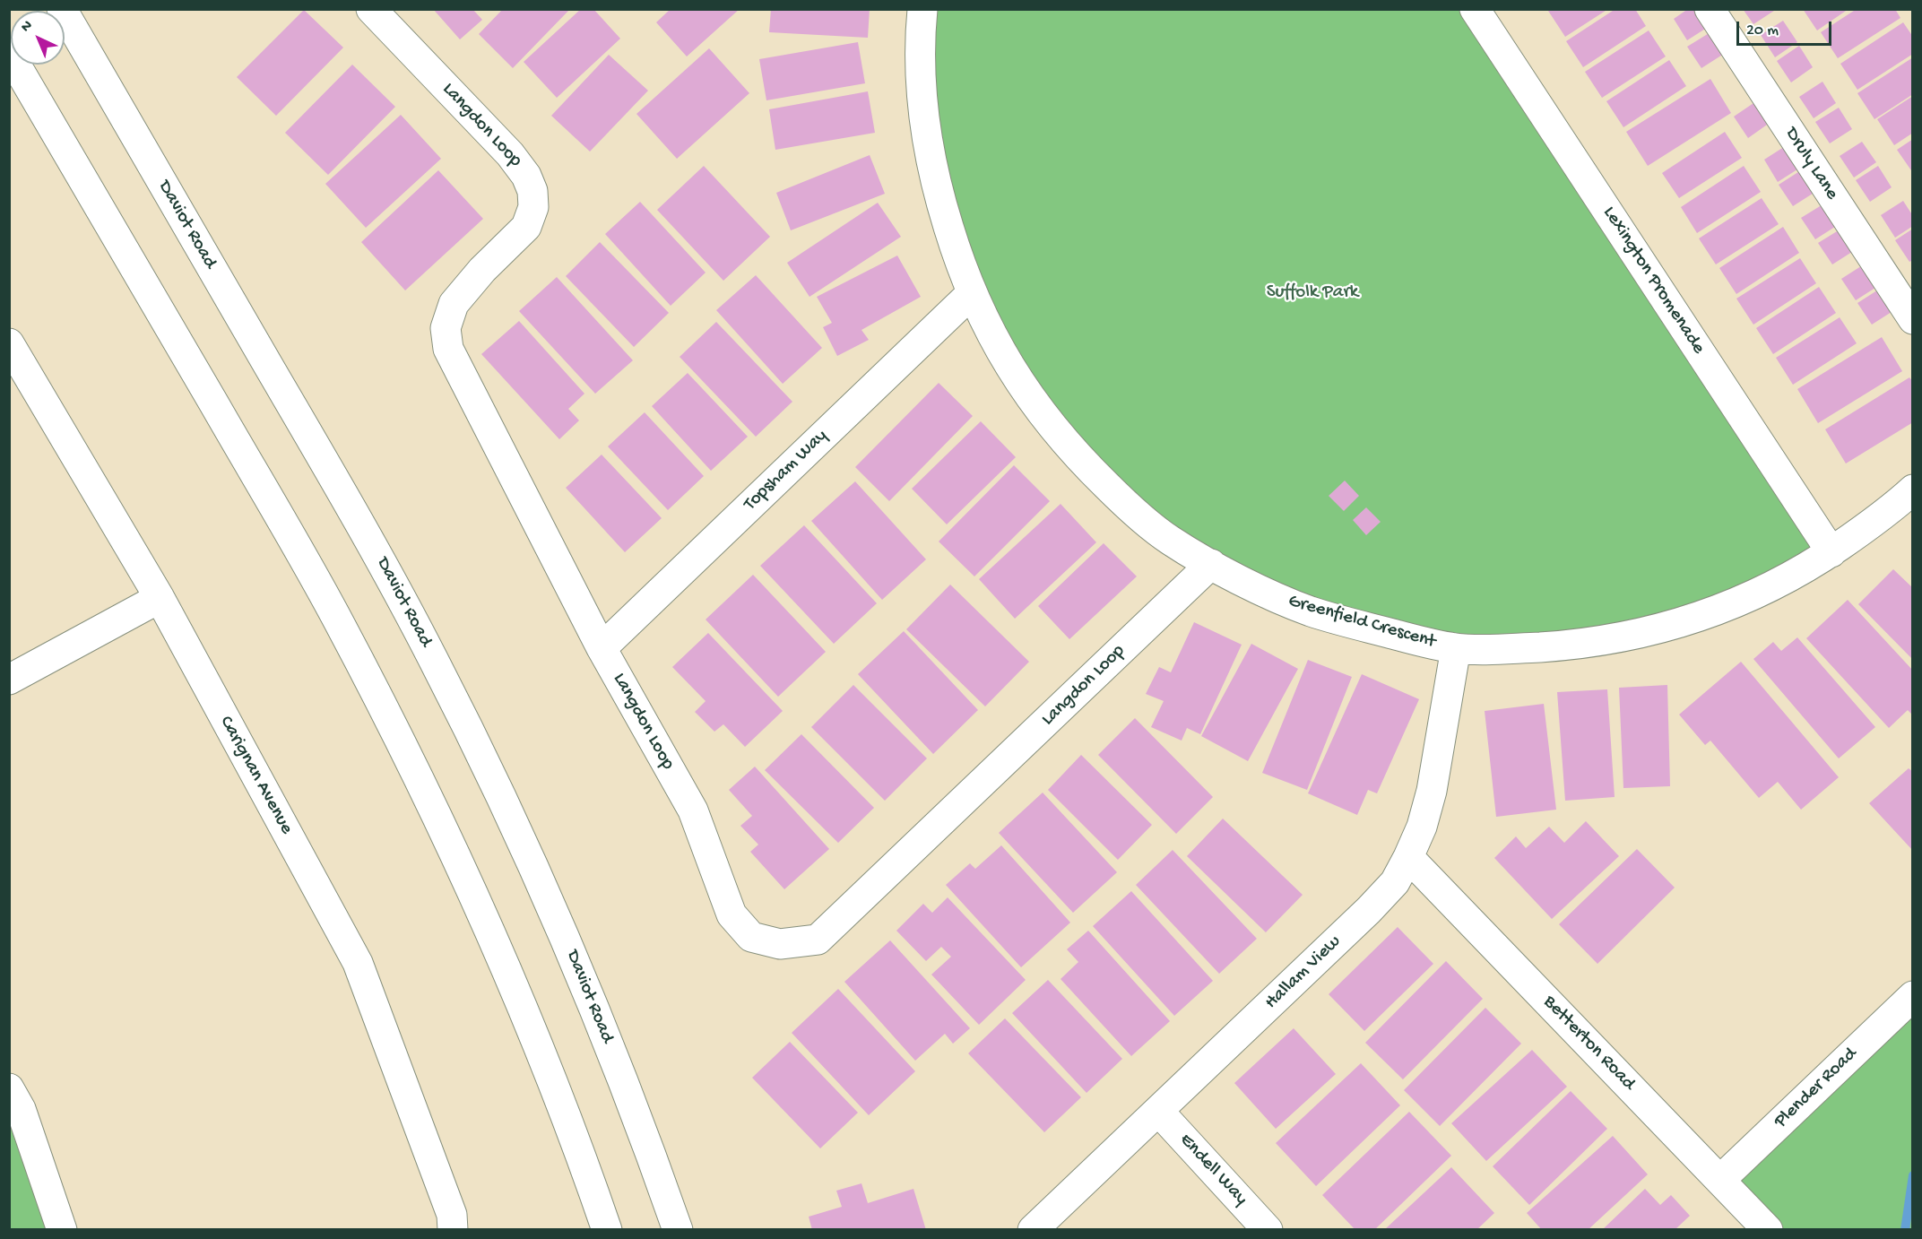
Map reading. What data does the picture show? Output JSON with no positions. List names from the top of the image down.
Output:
{
  "streets": {
    "street": [
      "Langdon Loop",
      "Druly Lane",
      "Daviot Road",
      "Lexington Promenade",
      "Topsham Way",
      "Greenfield Crescent",
      "Carignan Avenue",
      "Hallam View",
      "Betterton Road",
      "Plender Road",
      "Endell Way"
    ]
  },
  "crossings": [
    ["Langdon Loop", "Topsham Way"],
    ["Langdon Loop", "Greenfield Crescent"],
    ["Lexington Promenade", "Greenfield Crescent"],
    ["Topsham Way", "Greenfield Crescent"],
    ["Greenfield Crescent", "Hallam View"],
    ["Hallam View", "Betterton Road"],
    ["Hallam View", "Endell Way"],
    ["Betterton Road", "Plender Road"]
  ],
  "parks": ["Suffolk Park"],
  "scale_bar": "20 m",
  "north": "top left"
}
